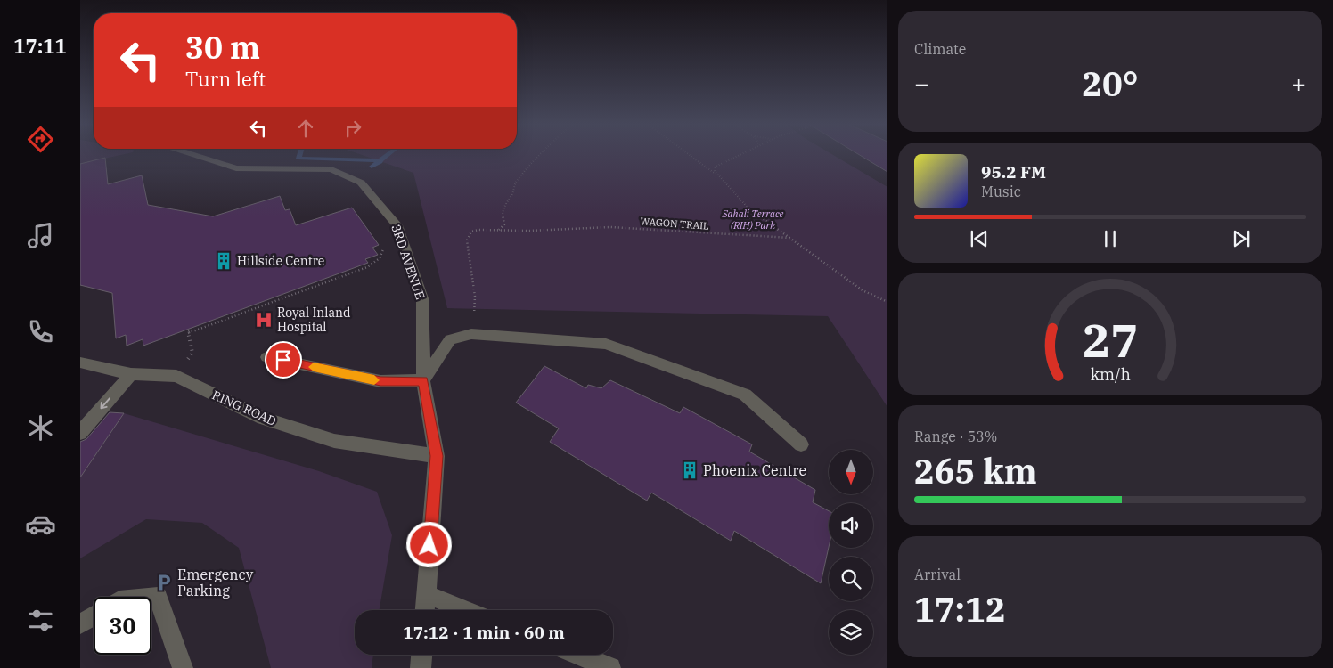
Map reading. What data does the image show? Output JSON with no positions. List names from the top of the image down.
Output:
{
  "streets": {
    "street": ["3RD AVENUE", "RING ROAD"],
    "path": ["WAGON TRAIL"]
  },
  "crossings": [
    ["3RD AVENUE", "RING ROAD"]
  ],
  "parks": ["Sahali Terrace (RIH) Park"],
  "places": {
    "building": ["Hillside Centre", "Phoenix Centre"],
    "hospital": ["Royal Inland Hospital"],
    "parking": ["Emergency Parking"]
  },
  "north": "bottom",
  "page": {
    "tabs": "17:11",
    "tile": [
      "Climate",
      ["Range · 53%", "265 km"],
      ["Arrival", "17:12"]
    ],
    "turn": ["30 m", "Turn left"],
    "heat": ["−", "20°", "+"],
    "song": ["95.2 FM", "Music"],
    "limit": "30",
    "trip": "17:12 · 1 min · 60 m",
    "gauge": ["27", "km/h"]
  }
}
